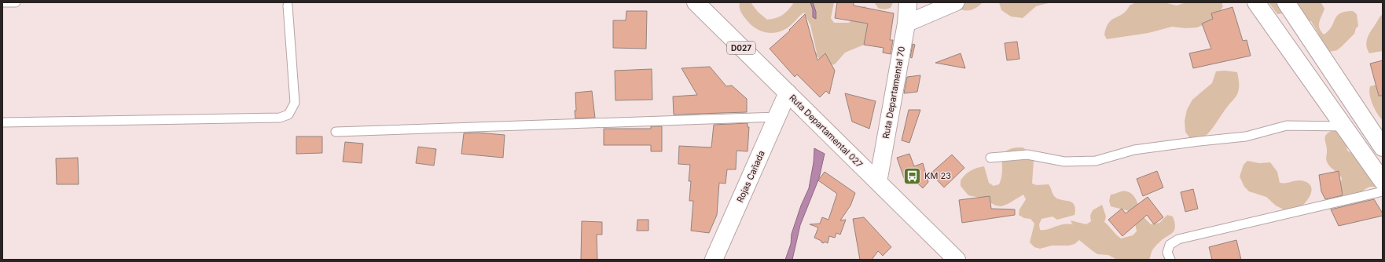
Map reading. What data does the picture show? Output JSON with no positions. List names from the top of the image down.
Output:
{
  "streets": {
    "main road": [
      "D027",
      "Ruta Departamental 70",
      "Ruta Departamental 027",
      "Rojas Cañada"
    ]
  },
  "crossings": [
    ["Ruta Departamental 70", "Ruta Departamental 027"],
    ["Ruta Departamental 027", "Rojas Cañada"]
  ],
  "places": {
    "bus stop": ["KM 23"]
  }
}
